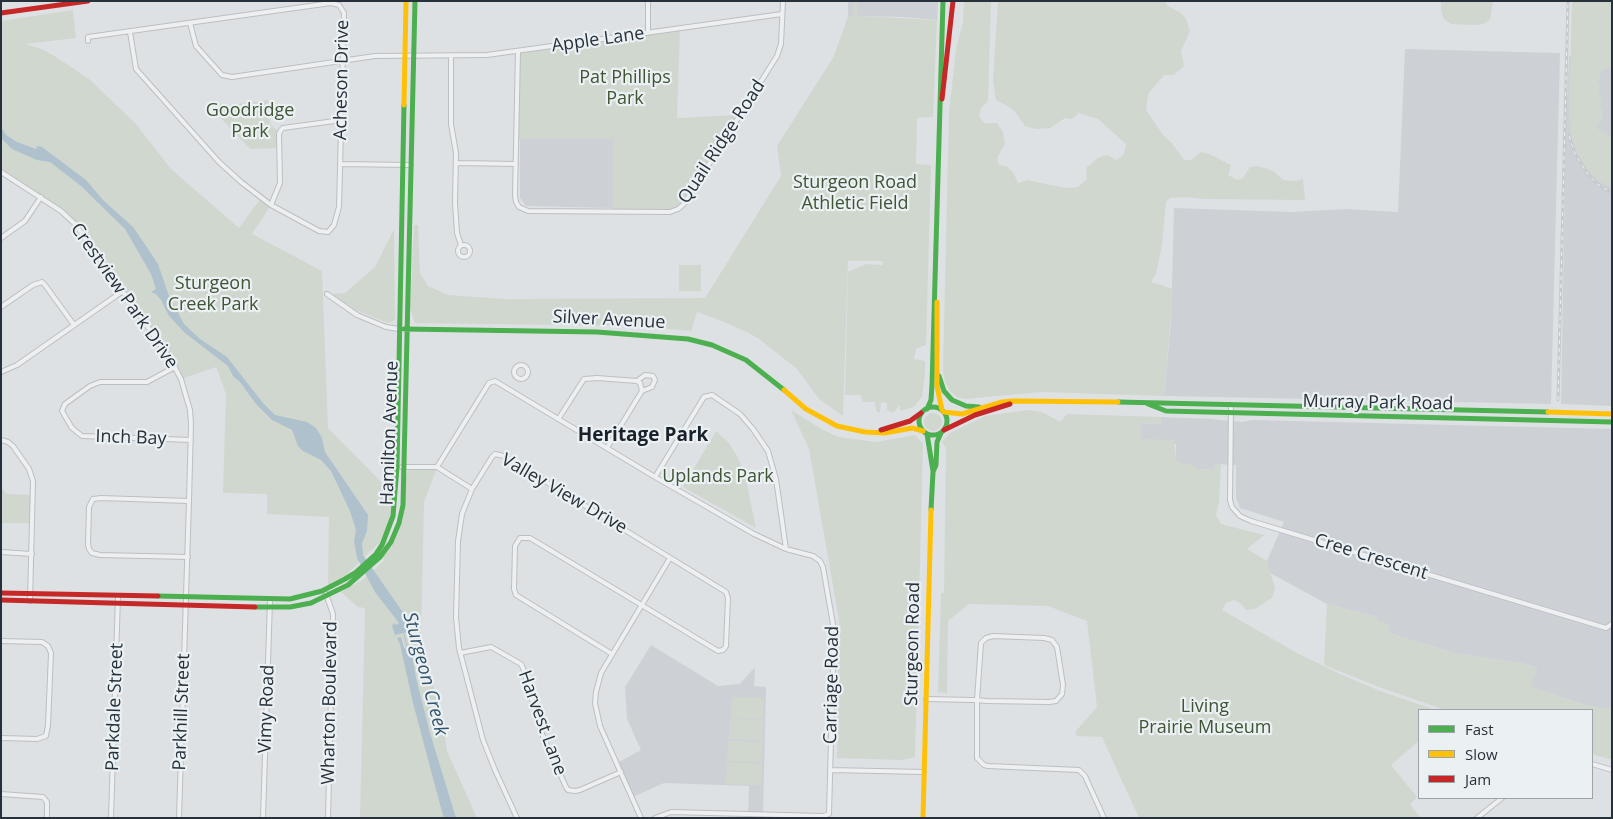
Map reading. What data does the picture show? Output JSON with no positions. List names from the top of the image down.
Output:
{
  "streets": {
    "street": [
      "Apple Lane",
      "Acheson Drive",
      "Quail Ridge Road",
      "Crestview Park Drive",
      "Silver Avenue",
      "Murray Park Road",
      "Hamilton Avenue",
      "Inch Bay",
      "Valley View Drive",
      "Cree Crescent",
      "Sturgeon Road",
      "Carriage Road",
      "Wharton Boulevard",
      "Parkdale Street",
      "Vimy Road",
      "Parkhill Street",
      "Harvest Lane"
    ]
  },
  "crossings": [
    ["Apple Lane", "Acheson Drive"],
    ["Apple Lane", "Quail Ridge Road"],
    ["Apple Lane", "Hamilton Avenue"],
    ["Crestview Park Drive", "Hamilton Avenue"],
    ["Crestview Park Drive", "Inch Bay"],
    ["Crestview Park Drive", "Parkhill Street"],
    ["Silver Avenue", "Murray Park Road"],
    ["Silver Avenue", "Hamilton Avenue"],
    ["Silver Avenue", "Sturgeon Road"],
    ["Murray Park Road", "Cree Crescent"],
    ["Murray Park Road", "Sturgeon Road"],
    ["Hamilton Avenue", "Wharton Boulevard"],
    ["Hamilton Avenue", "Parkdale Street"],
    ["Hamilton Avenue", "Vimy Road"],
    ["Hamilton Avenue", "Parkhill Street"],
    ["Valley View Drive", "Harvest Lane"]
  ],
  "districts": ["Heritage Park"],
  "water": ["Sturgeon Creek"],
  "parks": [
    "Pat Phillips Park",
    "Goodridge Park",
    "Sturgeon Road Athletic Field",
    "Sturgeon Creek Park",
    "Uplands Park",
    "Living Prairie Museum"
  ],
  "legend": ["Fast", "Slow", "Jam"]
}
